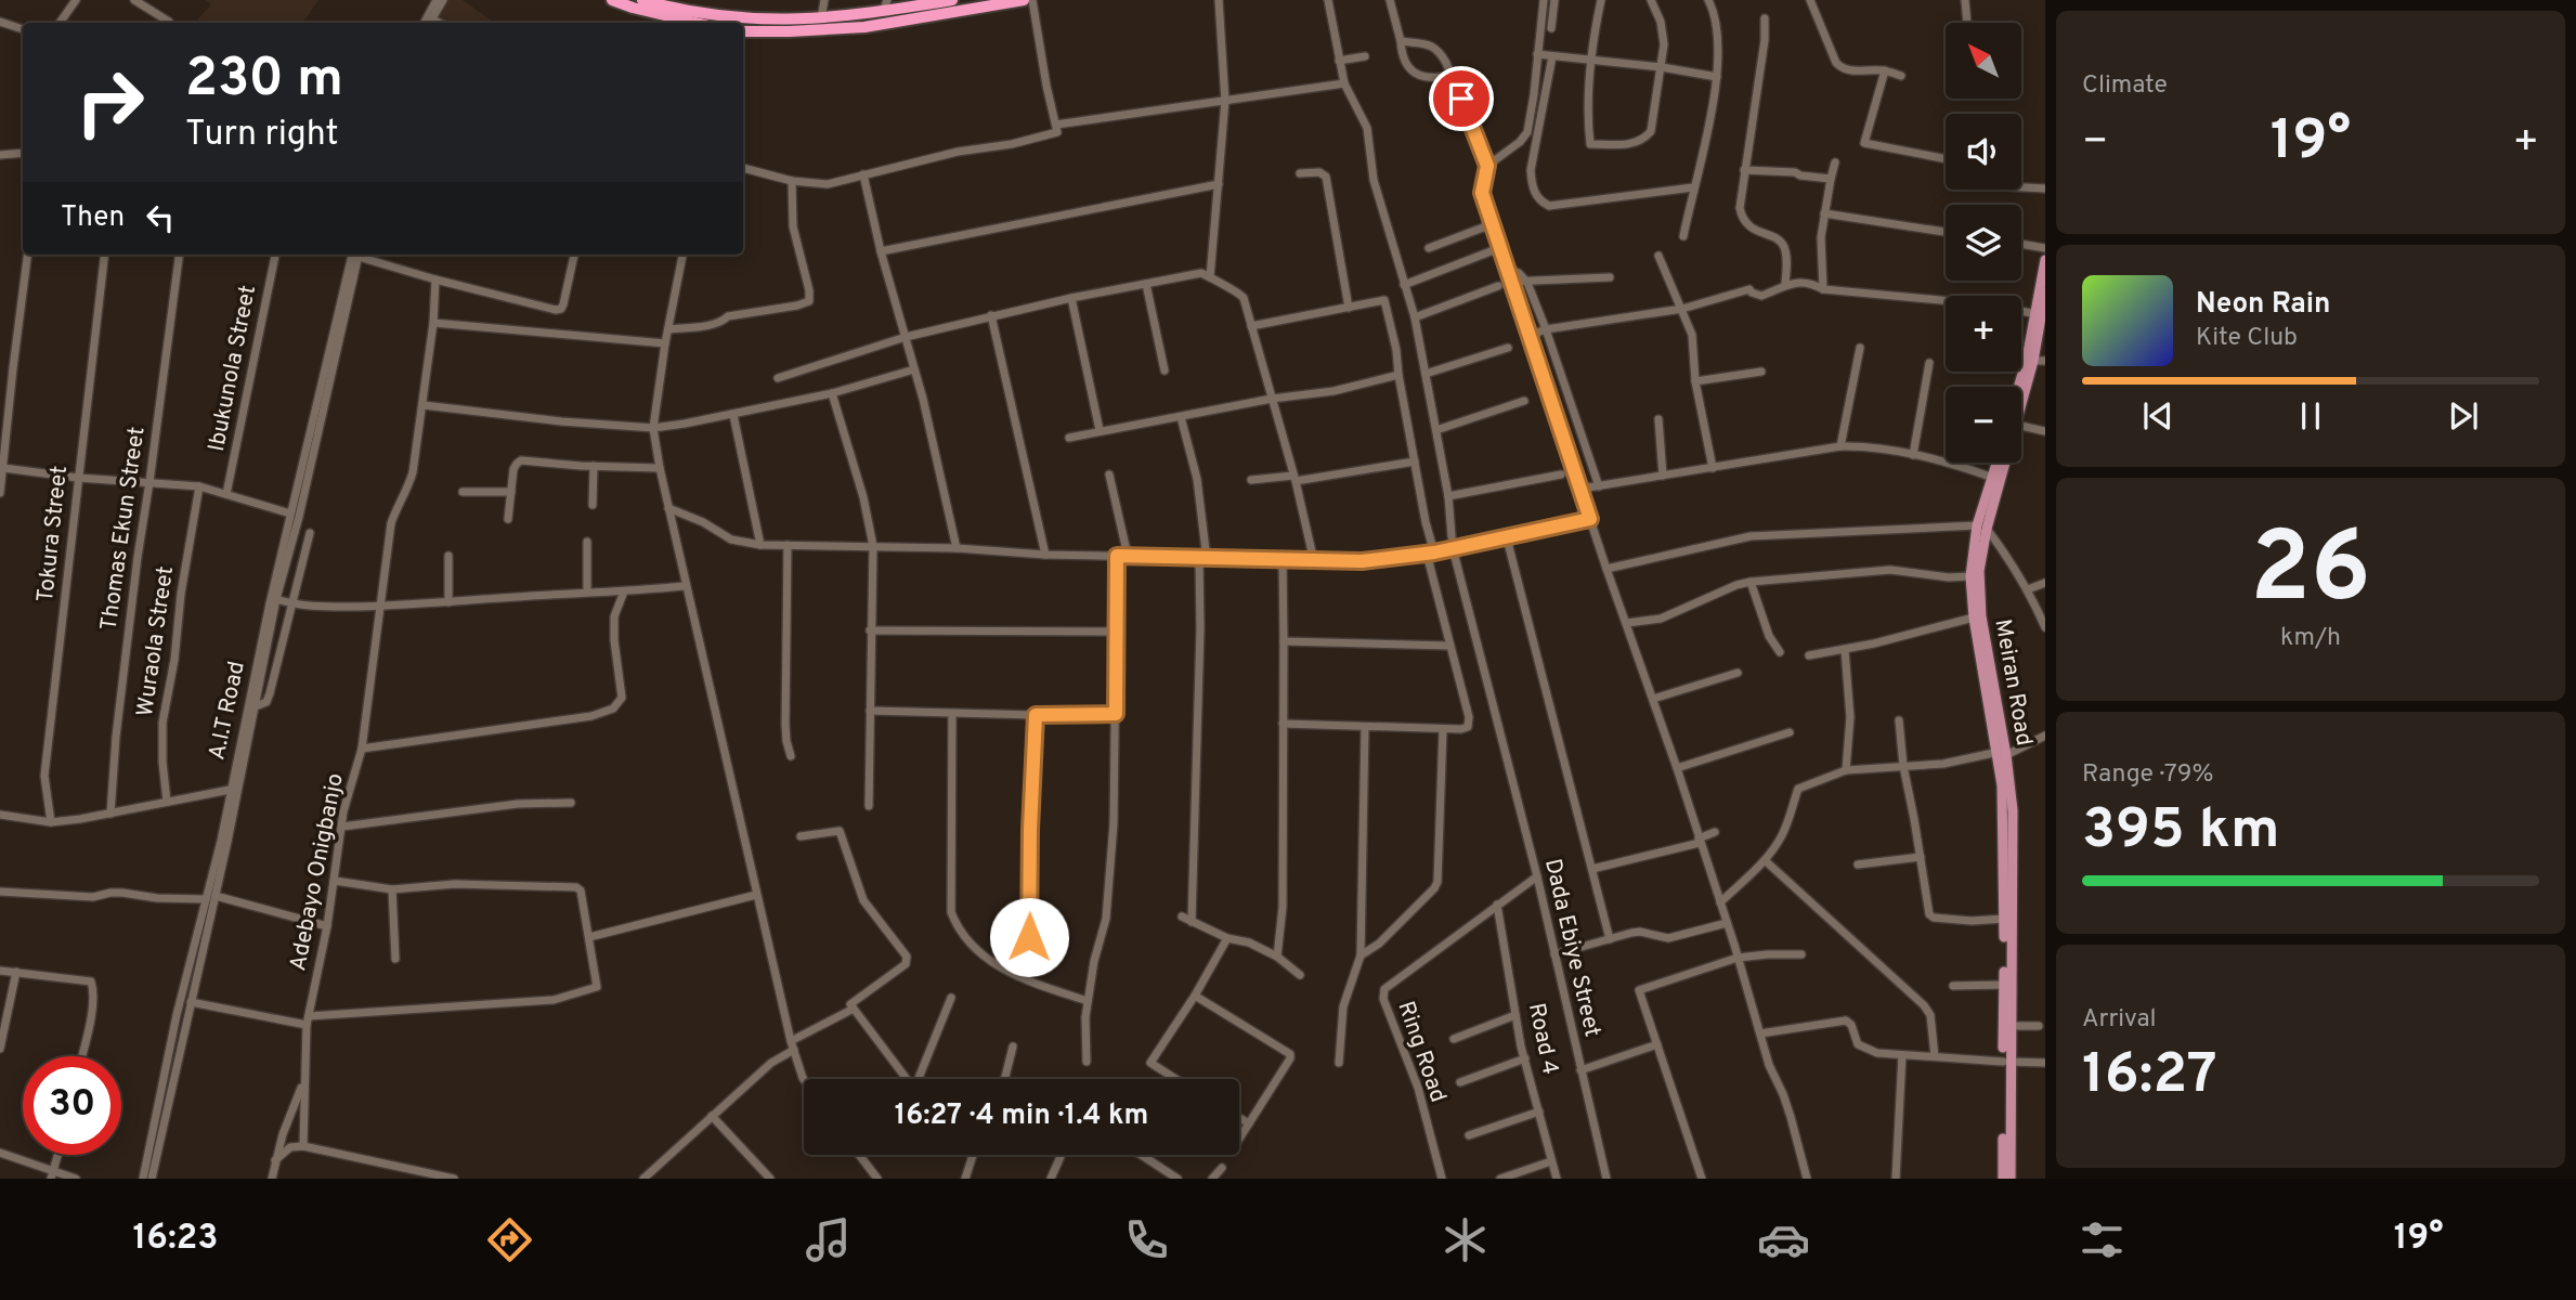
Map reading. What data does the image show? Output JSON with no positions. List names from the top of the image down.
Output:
{
  "streets": {
    "main road": ["Meiran Road"],
    "street": [
      "Ibukunola Street",
      "Thomas Ekun Street",
      "Tokura Street",
      "Wuraola Street",
      "A.I.T Road",
      "Adebayo Onigbanjo",
      "Dada Ebiye Street",
      "Road 4",
      "Ring Road"
    ]
  },
  "crossings": [
    ["Dada Ebiye Street", "Ring Road"],
    ["Road 4", "Ring Road"]
  ],
  "north": "top left",
  "page": {
    "tile": [
      "Climate",
      ["26", "km/h"],
      ["Range · 79%", "395 km"],
      ["Arrival", "16:27"]
    ],
    "map_buttons": ["+", "−"],
    "turn": ["230 m", "Turn right"],
    "heat": ["−", "19°", "+"],
    "then": "Then",
    "song": ["Neon Rain", "Kite Club"],
    "limit": "30",
    "trip": "16:27 · 4 min · 1.4 km",
    "tabs": ["16:23", "19°"]
  }
}
